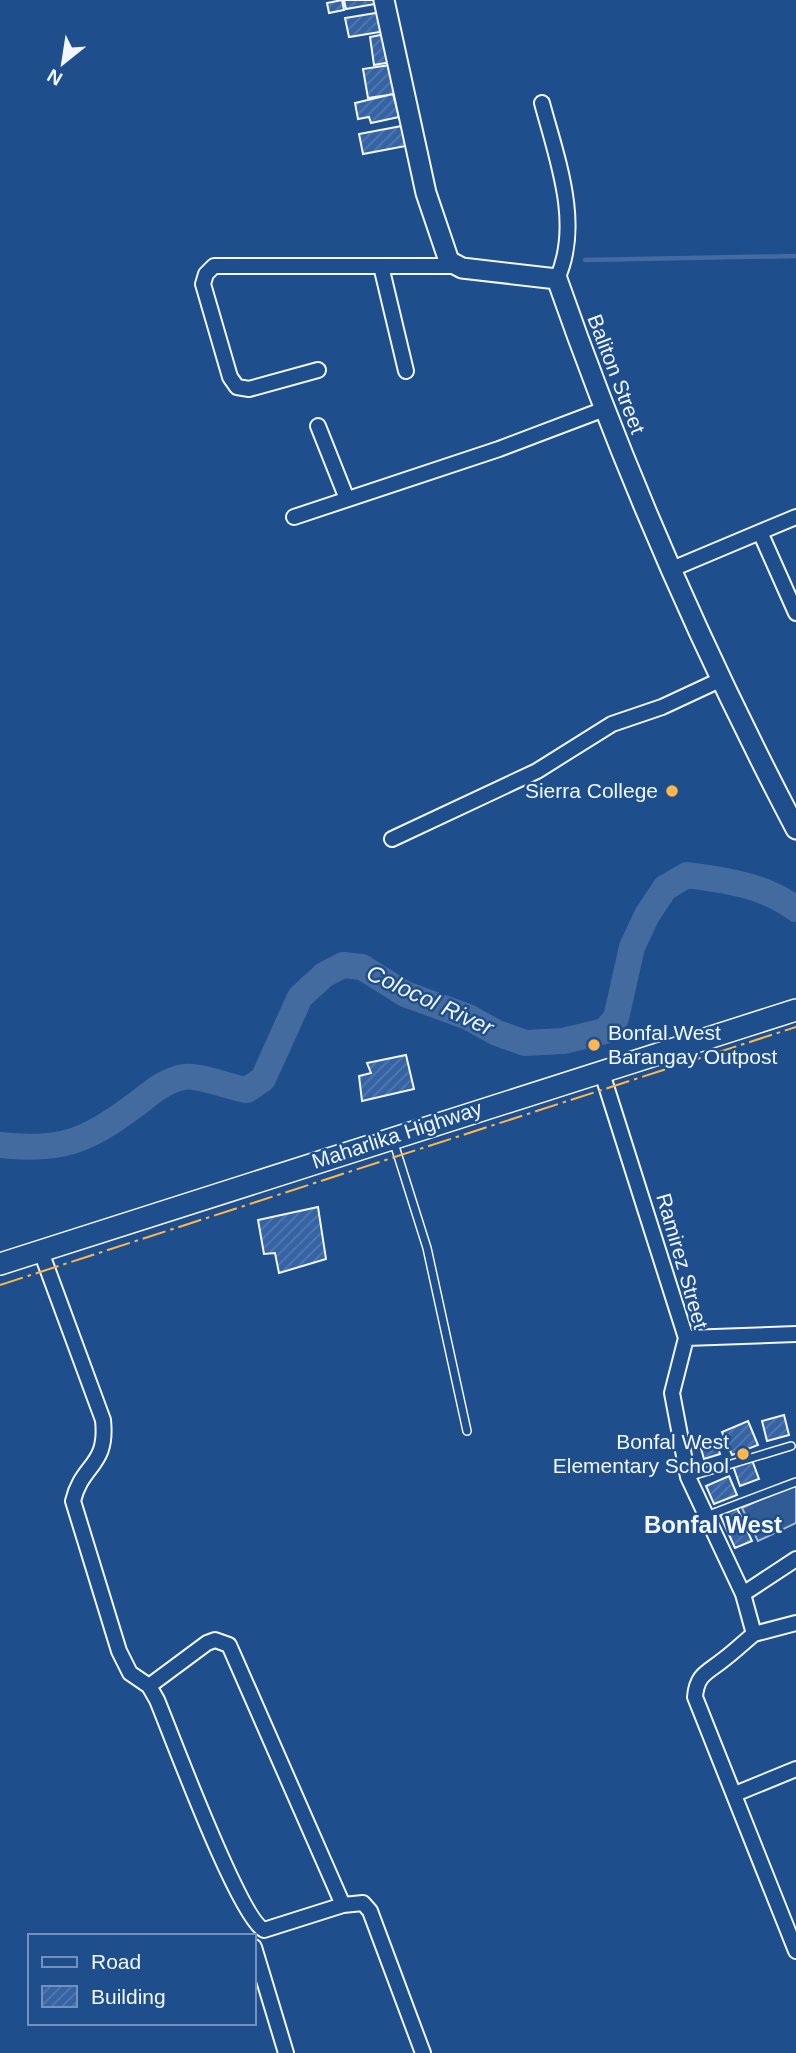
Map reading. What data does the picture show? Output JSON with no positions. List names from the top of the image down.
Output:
{
  "streets": {
    "main road": ["Maharlika Highway"],
    "street": ["Baliton Street", "Ramirez Street"]
  },
  "crossings": [
    ["Maharlika Highway", "Ramirez Street"]
  ],
  "districts": ["Bonfal West"],
  "water": ["Colocol River"],
  "places": ["Sierra College", "Bonfal West Barangay Outpost", "Bonfal West Elementary School"],
  "legend": ["Road", "Building"],
  "north": "bottom left"
}
